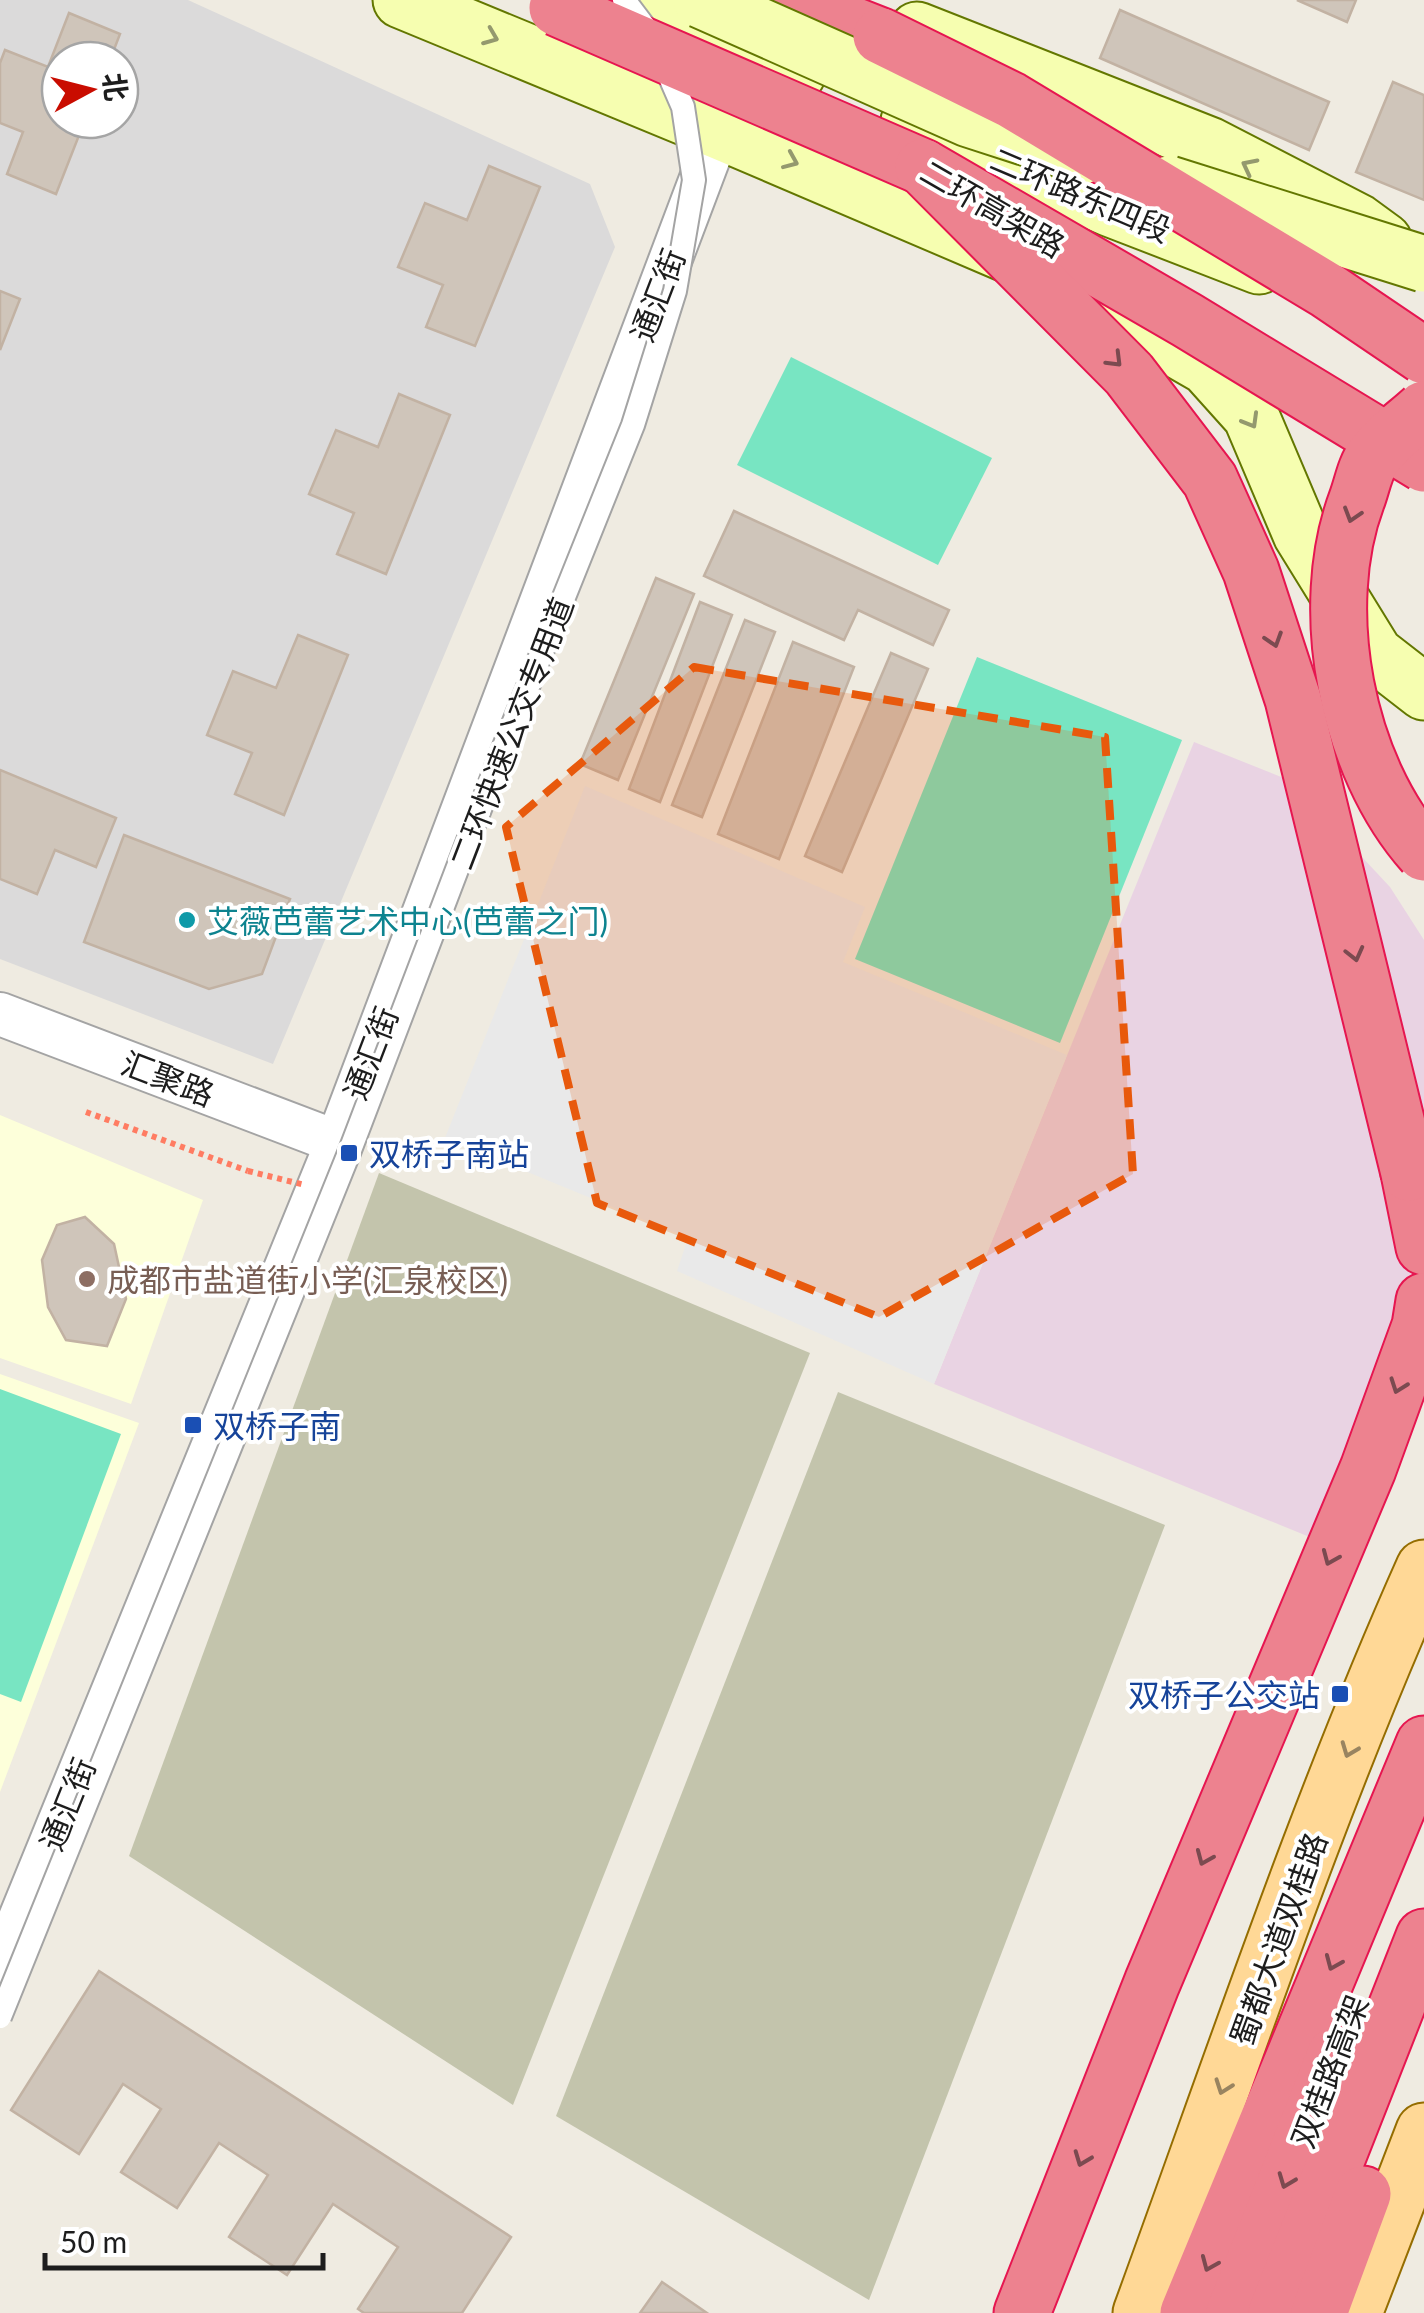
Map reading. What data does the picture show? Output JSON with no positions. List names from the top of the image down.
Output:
{
  "streets": {
    "highway": ["二环高架路", "双桂路高架"],
    "main road": ["蜀都大道双桂路"],
    "street": ["二环路东四段", "通汇街", "汇聚路"],
    "lane": ["二环快速公交专用道"]
  },
  "crossings": [
    ["通汇街", "汇聚路"]
  ],
  "one_way": ["蜀都大道双桂路"],
  "places": {
    "other": ["艾薇芭蕾艺术中心(芭蕾之门)", "成都市盐道街小学(汇泉校区)"],
    "transit": ["双桥子南站", "双桥子南", "双桥子公交站"]
  },
  "scale_bar": "50 m",
  "north": "right"
}
